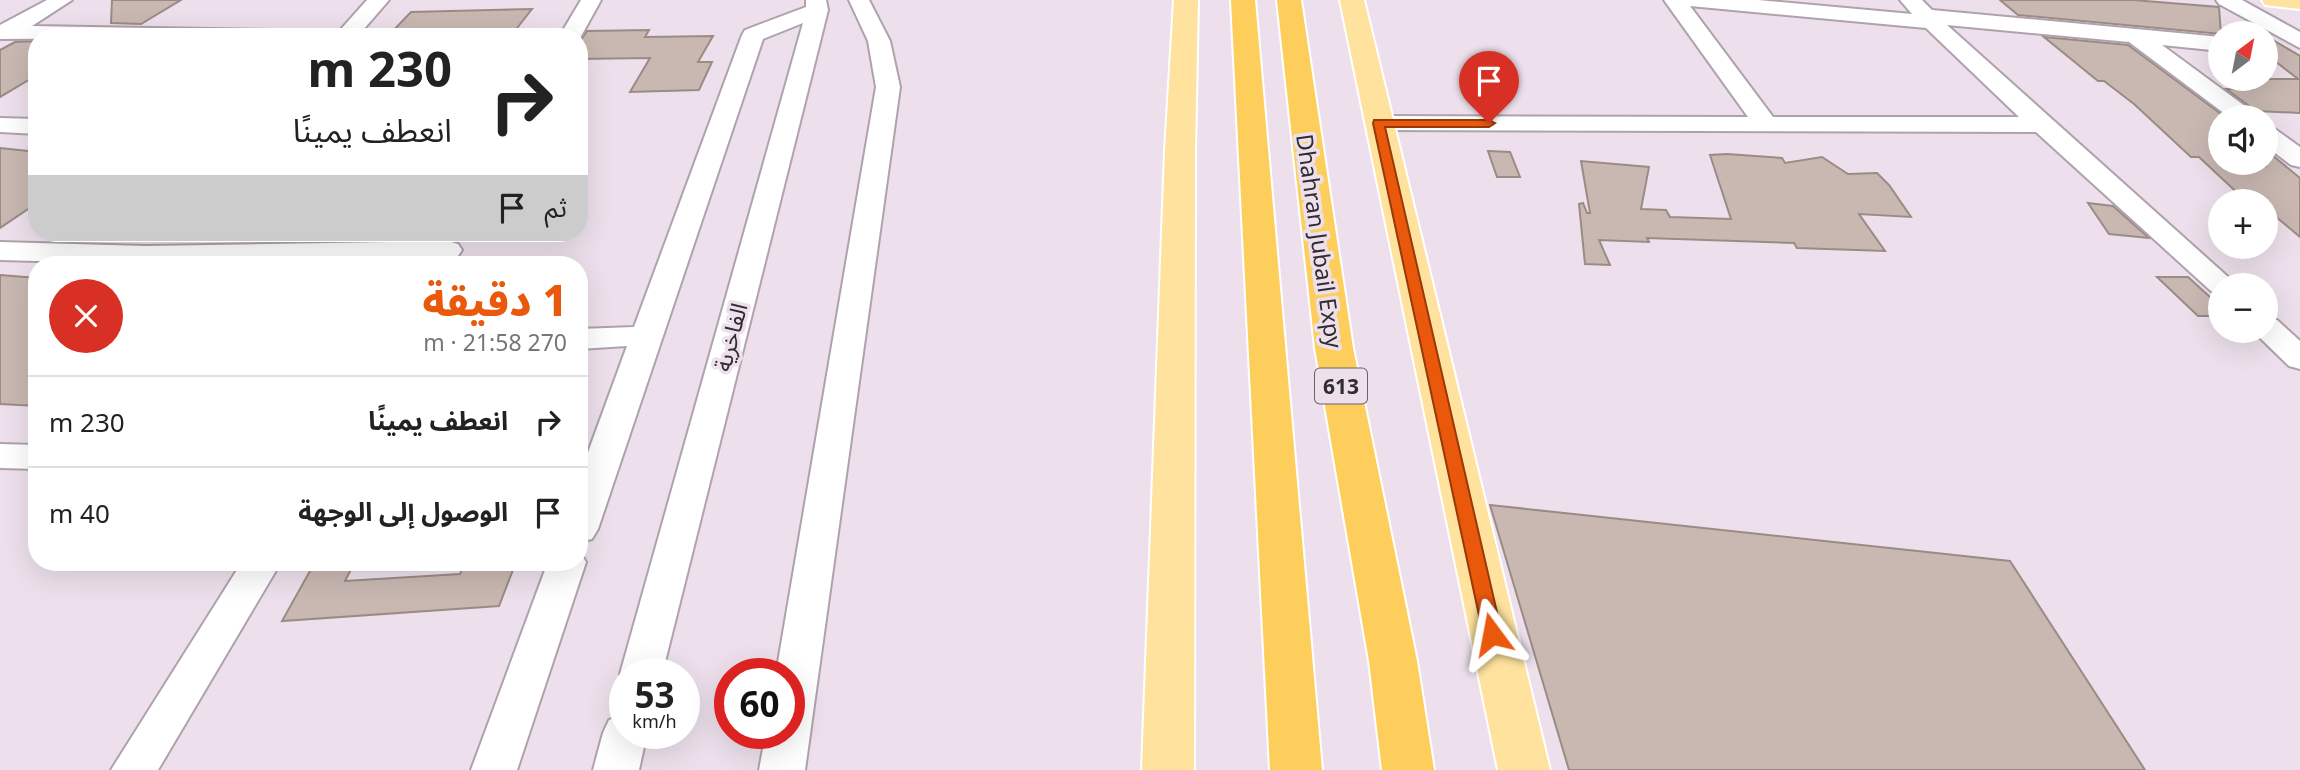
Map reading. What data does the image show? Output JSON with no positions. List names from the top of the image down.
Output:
{
  "streets": {
    "highway": ["Dhahran Jubail Expy", "613"],
    "street": ["الفاخرية"]
  },
  "north": "top right",
  "page": {
    "map_buttons": ["+", "−"],
    "turn": ["230 m", "انعطف يمينًا"],
    "then": "ثم",
    "heading": ["1 دقيقة", "270 m · 21:58"],
    "list": [
      {
        "name": "انعطف يمينًا",
        "value": "230 m"
      },
      {
        "name": "الوصول إلى الوجهة",
        "value": "40 m"
      }
    ],
    "speed": "53 km/h",
    "limit": "60"
  }
}
